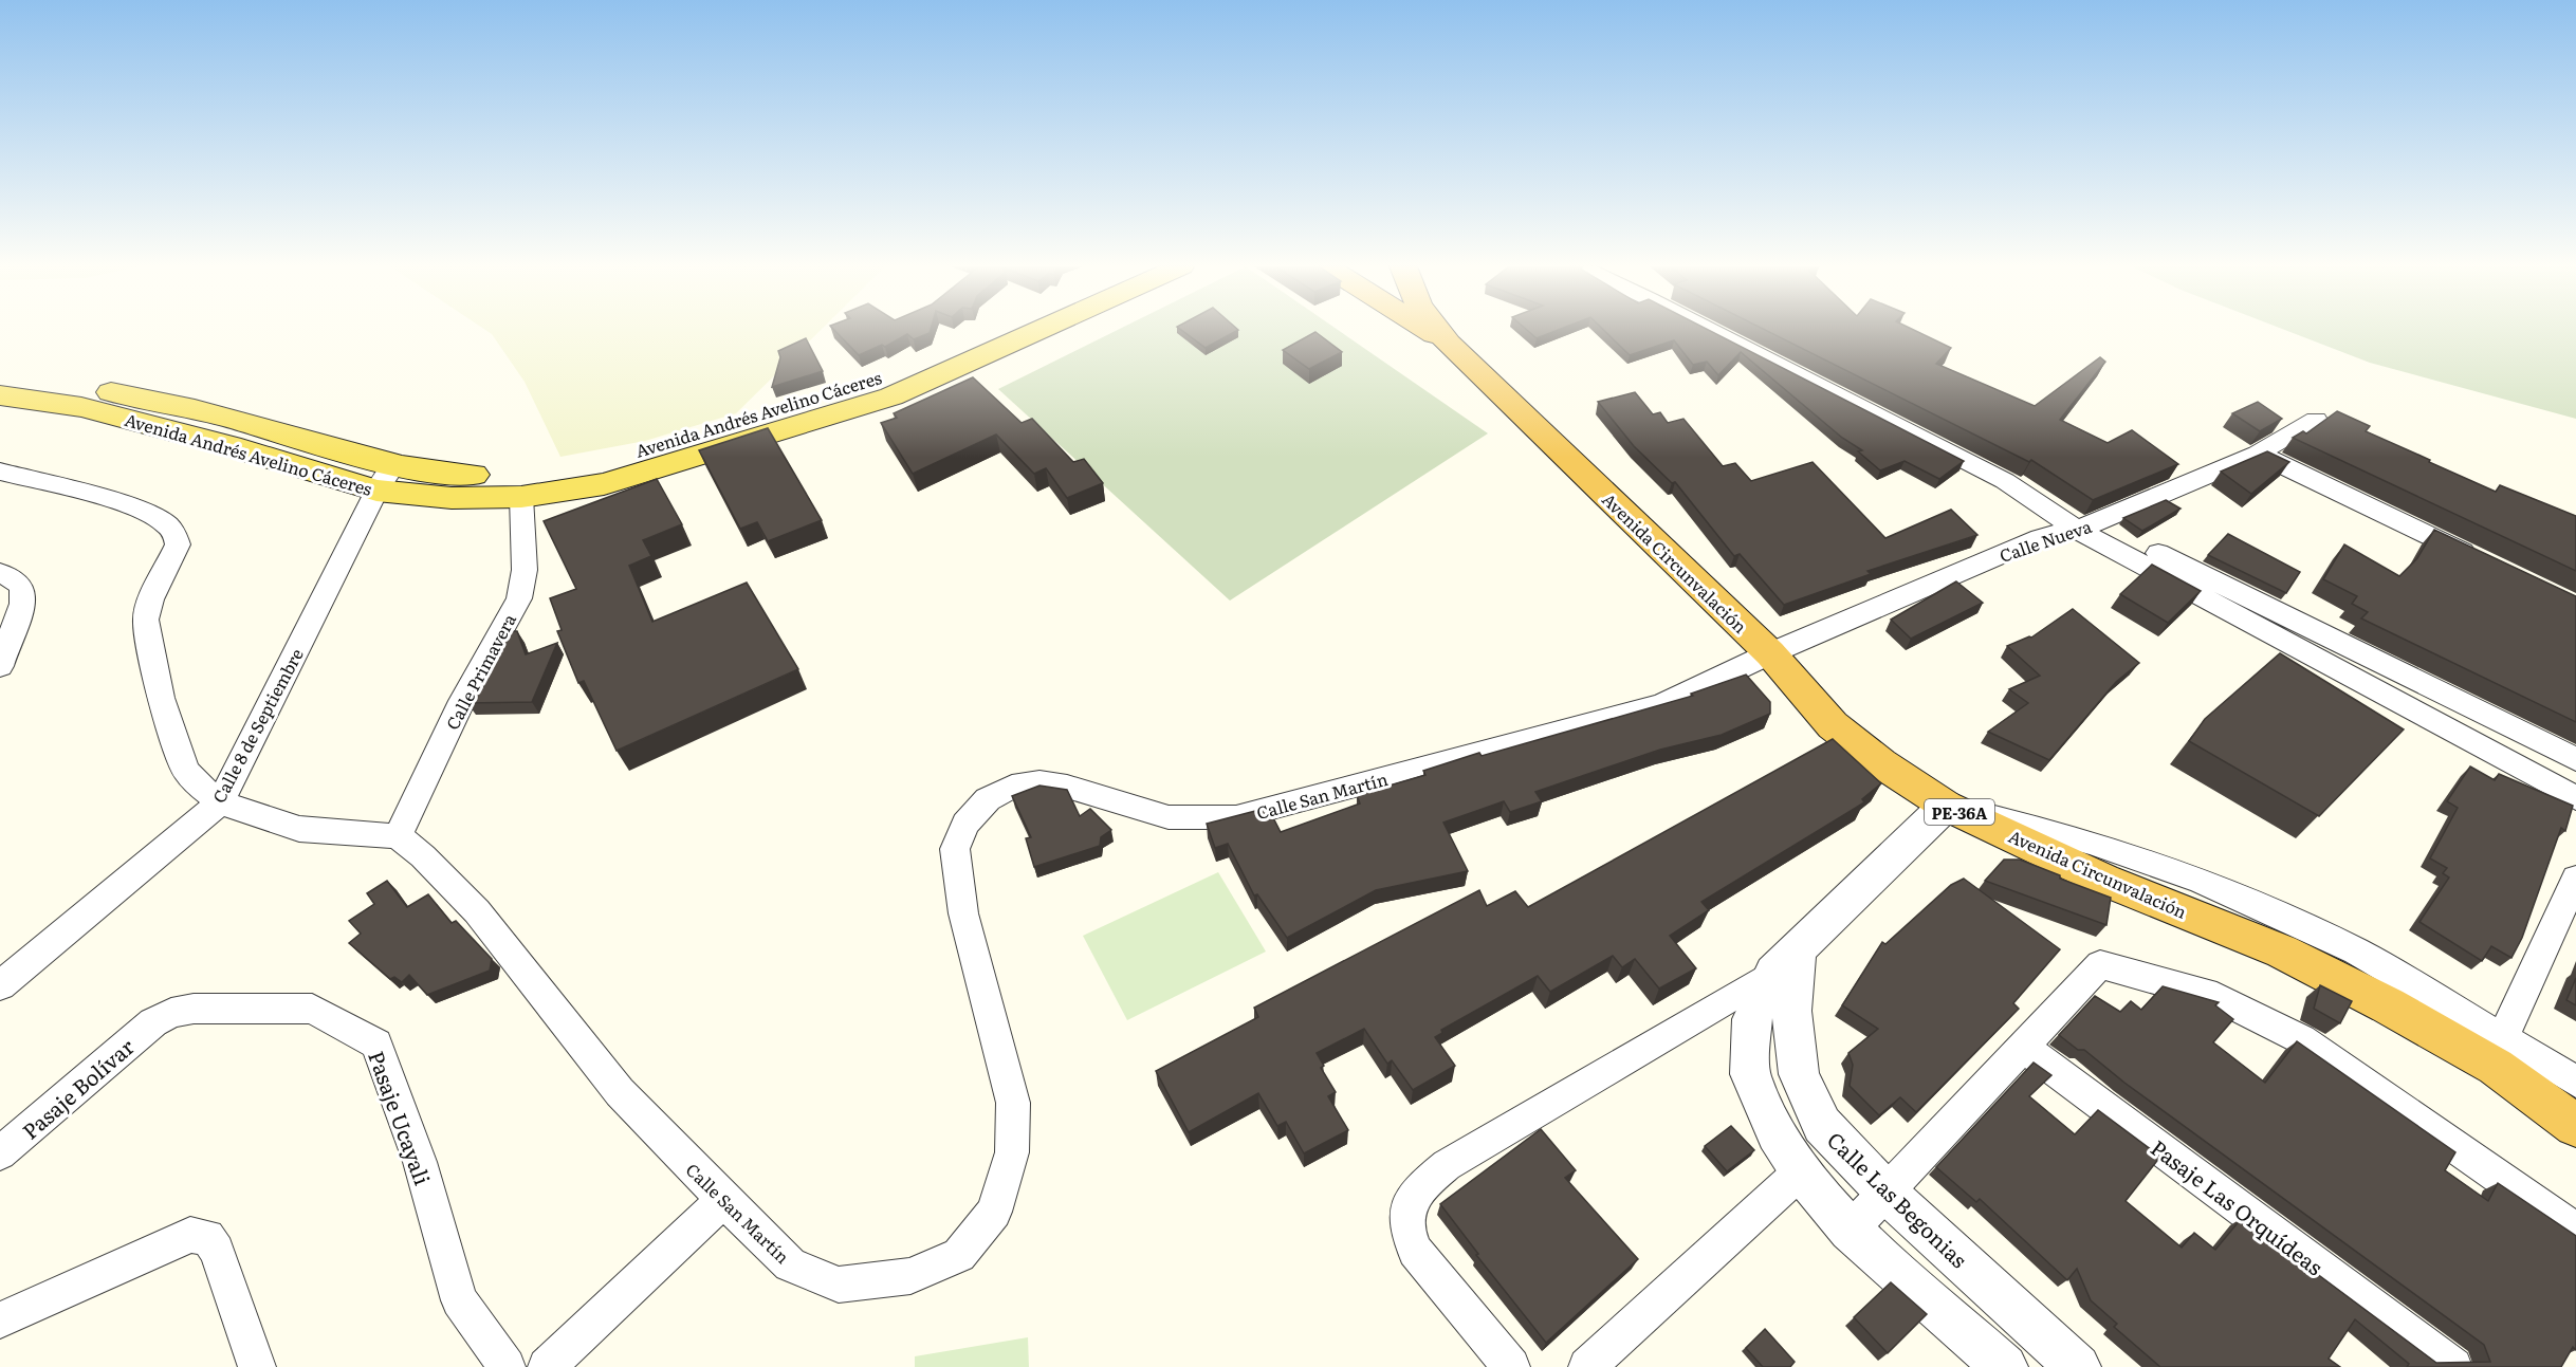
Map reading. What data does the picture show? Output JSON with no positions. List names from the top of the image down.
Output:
{
  "streets": {
    "highway": ["Avenida Circunvalación", "PE-36A"],
    "main road": ["Avenida Andrés Avelino Cáceres"],
    "street": [
      "Calle Nueva",
      "Calle Primavera",
      "Calle 8 de Septiembre",
      "Calle San Martín",
      "Pasaje Bolívar",
      "Pasaje Ucayali",
      "Calle Las Begonias",
      "Pasaje Las Orquídeas"
    ]
  },
  "crossings": [
    ["Avenida Andrés Avelino Cáceres", "Calle Primavera"],
    ["Avenida Andrés Avelino Cáceres", "Calle 8 de Septiembre"],
    ["Calle Nueva", "Avenida Circunvalación"],
    ["Calle Nueva", "Calle San Martín"],
    ["Avenida Circunvalación", "Calle San Martín"],
    ["Calle Primavera", "Calle San Martín"],
    ["Pasaje Bolívar", "Pasaje Ucayali"]
  ]
}
